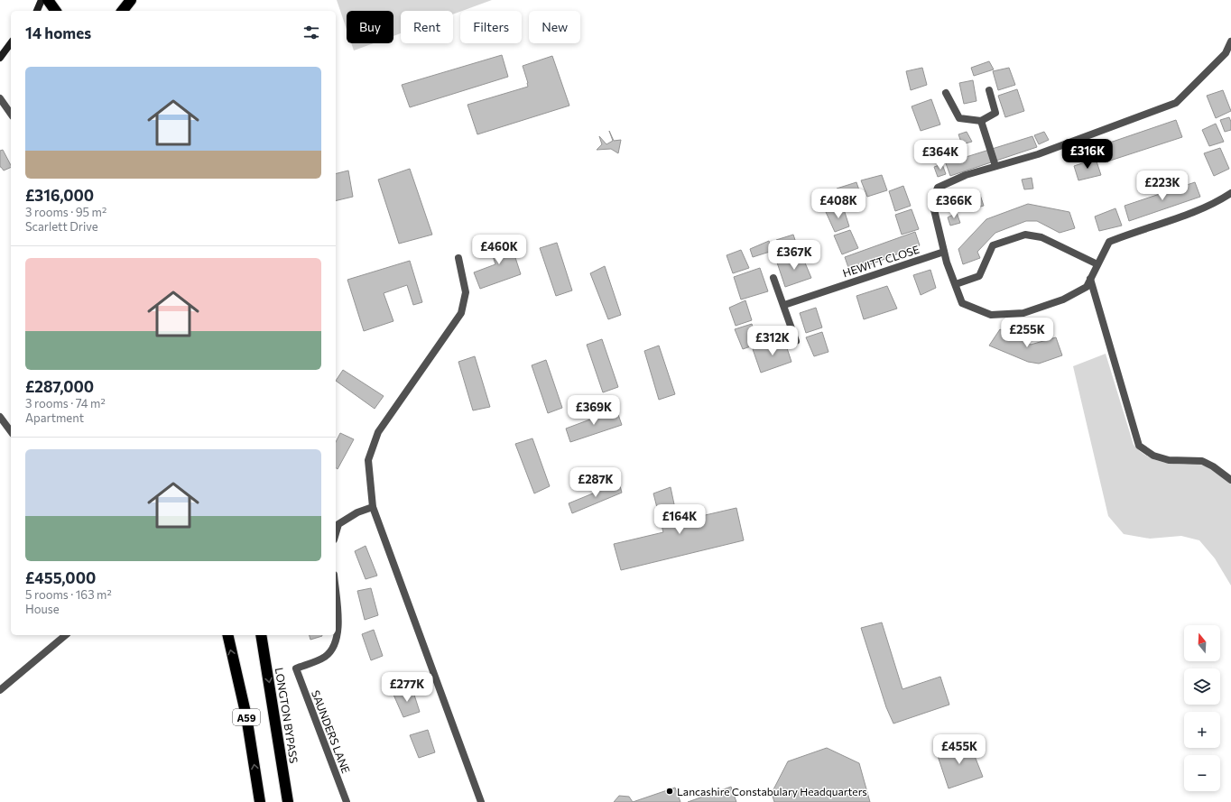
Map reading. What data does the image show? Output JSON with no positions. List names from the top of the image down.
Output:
{
  "streets": {
    "highway": ["LONGTON BYPASS", "A59"],
    "street": ["HEWITT CLOSE", "SAUNDERS LANE"]
  },
  "places": ["Lancashire Constabulary Headquarters"],
  "north": "top",
  "page": {
    "chip": [
      "Buy",
      "Rent",
      "Filters",
      "New"
    ],
    "heading": "14 homes",
    "list": [
      {
        "name": "£316,000",
        "note": "3 rooms · 95 m² · Scarlett Drive"
      },
      {
        "name": "£287,000",
        "note": "3 rooms · 74 m² · Apartment"
      },
      {
        "name": "£455,000",
        "note": "5 rooms · 163 m² · House"
      }
    ],
    "price": [
      "£316K",
      "£364K",
      "£223K",
      "£408K",
      "£366K",
      "£460K",
      "£367K",
      "£255K",
      "£312K",
      "£369K",
      "£287K",
      "£164K",
      "£277K",
      "£455K"
    ],
    "map_buttons": ["+", "−"]
  }
}
